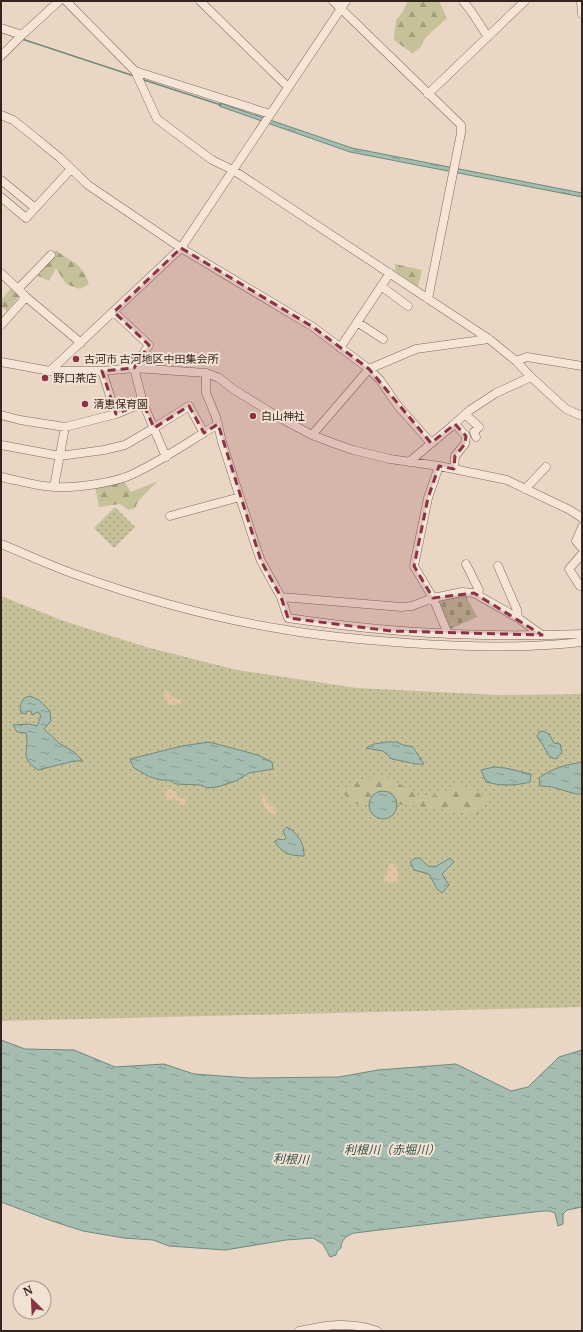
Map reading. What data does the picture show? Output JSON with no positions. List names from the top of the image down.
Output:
{
  "water": ["利根川（赤堀川）", "利根川"],
  "places": [
    "古河市 古河地区中田集会所",
    "野口茶店",
    "清恵保育園",
    "白山神社"
  ],
  "north": "top left"
}
